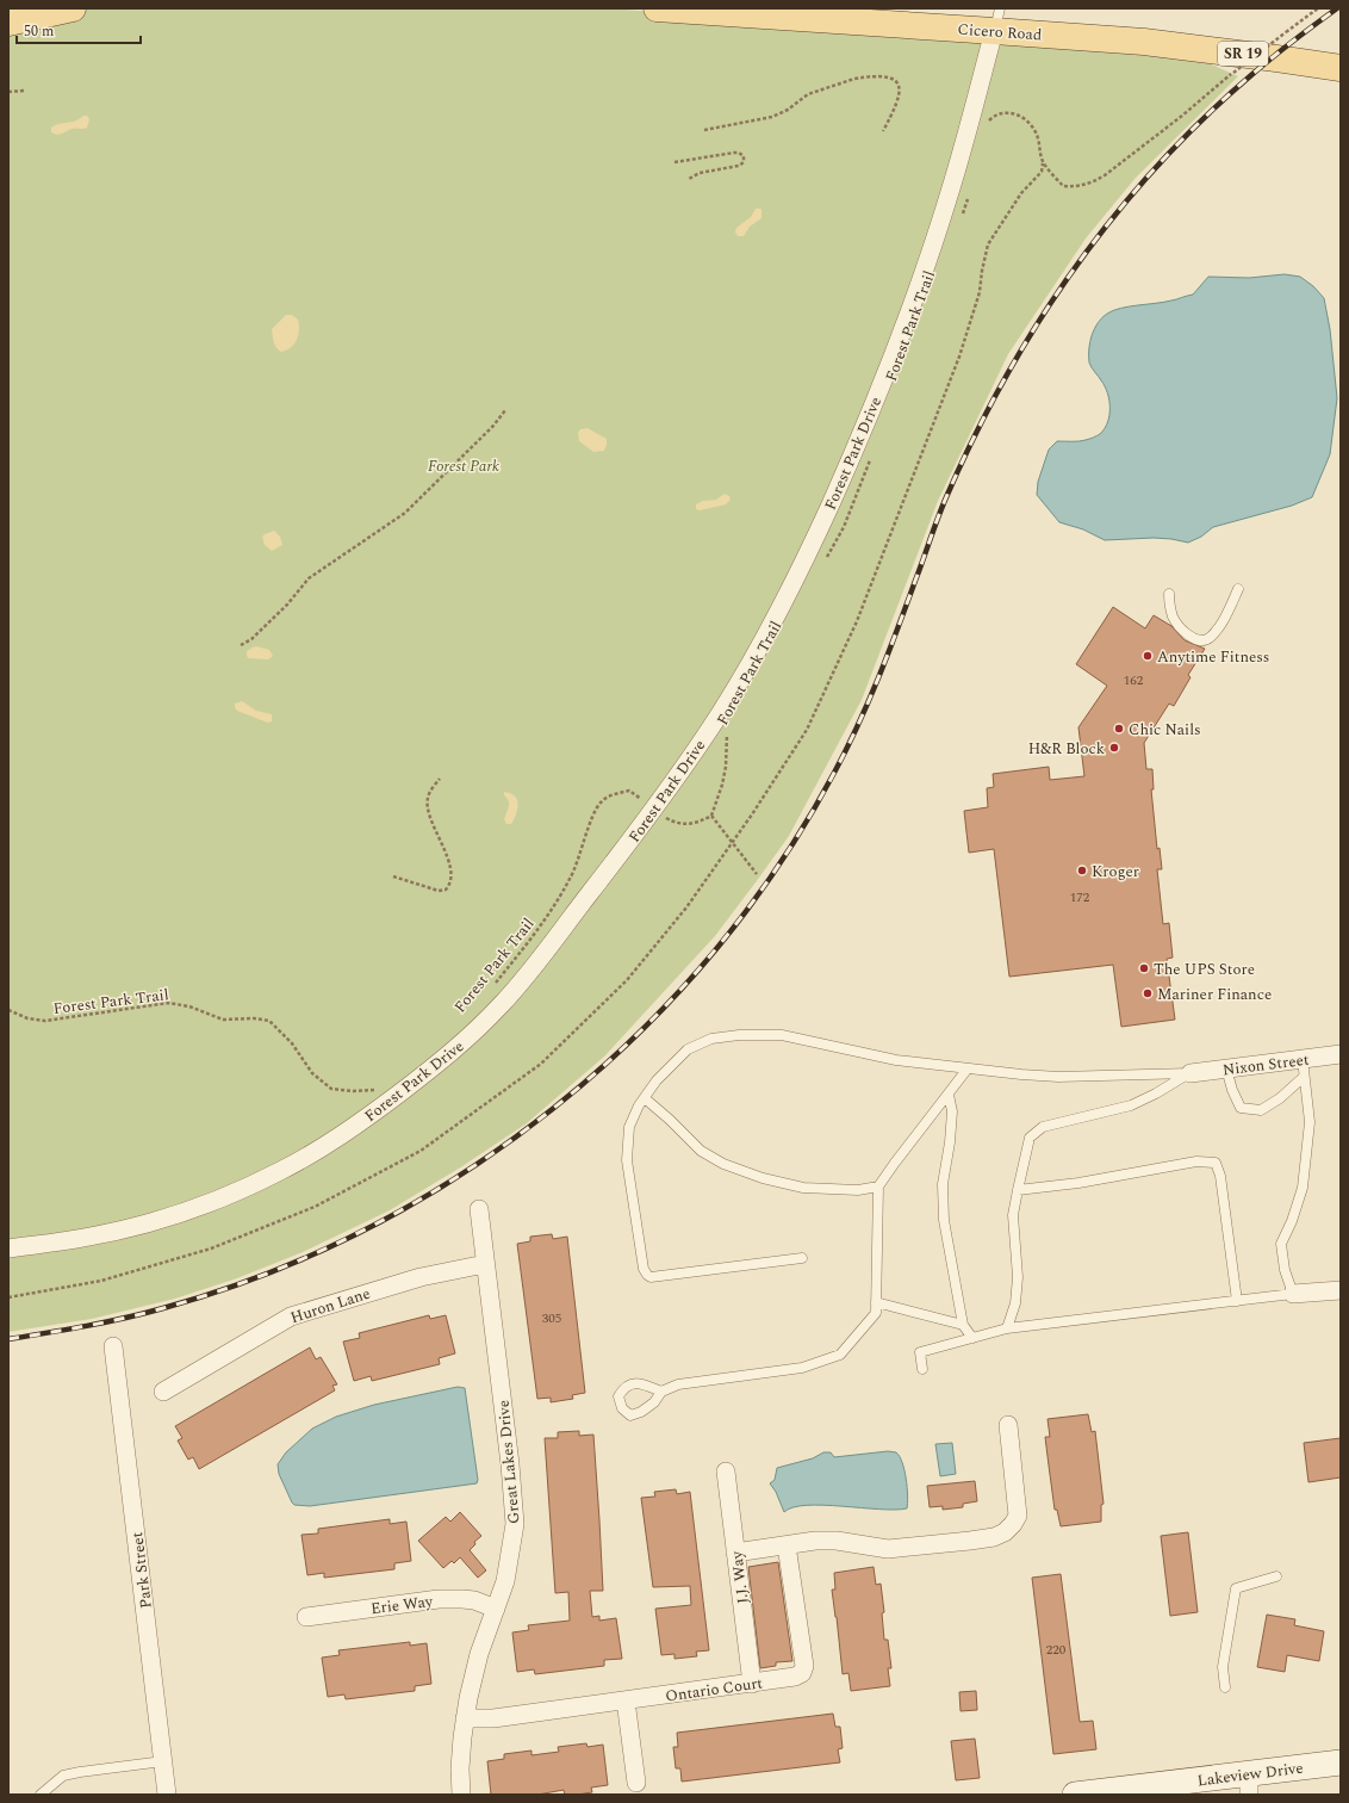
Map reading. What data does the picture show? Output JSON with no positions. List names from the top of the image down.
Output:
{
  "streets": {
    "main road": ["Cicero Road", "SR 19"],
    "street": [
      "Forest Park Drive",
      "Nixon Street",
      "Huron Lane",
      "Great Lakes Drive",
      "Park Street",
      "J.J. Way",
      "Erie Way",
      "Ontario Court",
      "Lakeview Drive"
    ],
    "path": ["Forest Park Trail"]
  },
  "crossings": [
    ["Cicero Road", "Forest Park Drive"],
    ["Forest Park Trail", "Forest Park Drive"],
    ["Huron Lane", "Great Lakes Drive"],
    ["Great Lakes Drive", "Erie Way"],
    ["Great Lakes Drive", "Ontario Court"],
    ["J.J. Way", "Ontario Court"]
  ],
  "parks": ["Forest Park"],
  "places": [
    "Anytime Fitness",
    "Chic Nails",
    "H&R Block",
    "Kroger",
    "The UPS Store",
    "Mariner Finance"
  ],
  "house_numbers": [
    "162",
    "172",
    "305",
    "220"
  ],
  "scale_bar": "50 m"
}
